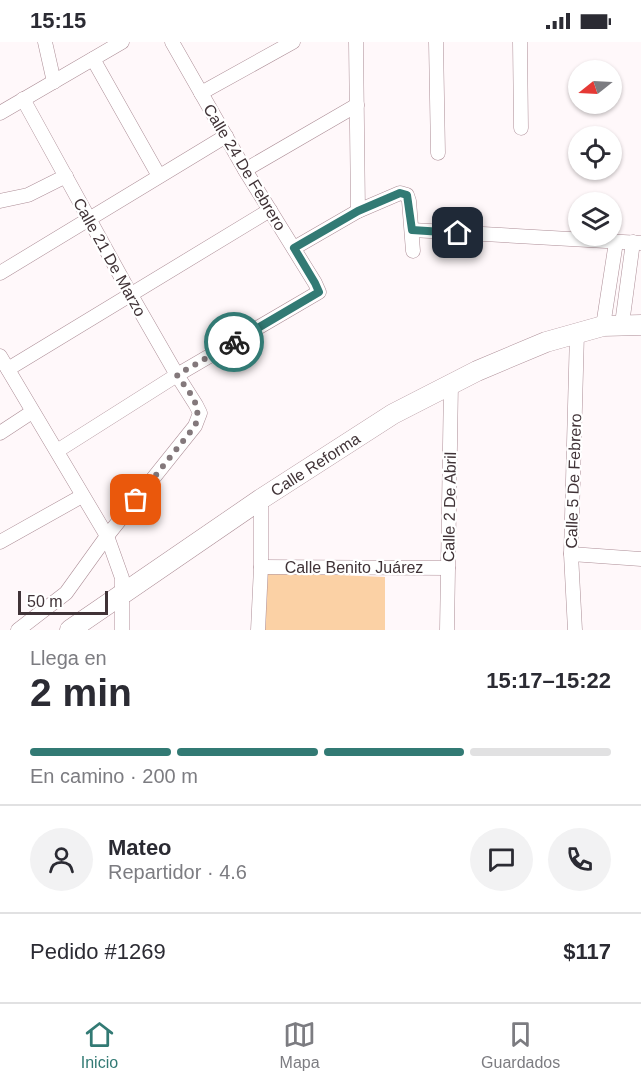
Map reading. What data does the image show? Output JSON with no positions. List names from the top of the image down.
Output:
{
  "streets": {
    "main road": ["Calle Reforma"],
    "street": [
      "Calle 24 De Febrero",
      "Calle 21 De Marzo",
      "Calle 5 De Febrero",
      "Calle 2 De Abril",
      "Calle Benito Juárez"
    ]
  },
  "crossings": [
    ["Calle 24 De Febrero", "Calle 21 De Marzo"],
    ["Calle Reforma", "Calle 5 De Febrero"],
    ["Calle Reforma", "Calle 2 De Abril"],
    ["Calle 2 De Abril", "Calle Benito Juárez"]
  ],
  "scale_bar": "50 m",
  "north": "left",
  "page": {
    "status": "15:15",
    "scale": "50 m",
    "heading": ["2 min", "Llega en", "15:17–15:22"],
    "panel": [
      "Mateo",
      "Repartidor · 4.6",
      "Pedido #1269",
      "$117"
    ],
    "bar": "En camino · 200 m",
    "tabs": ["Inicio", "Mapa", "Guardados"]
  }
}
